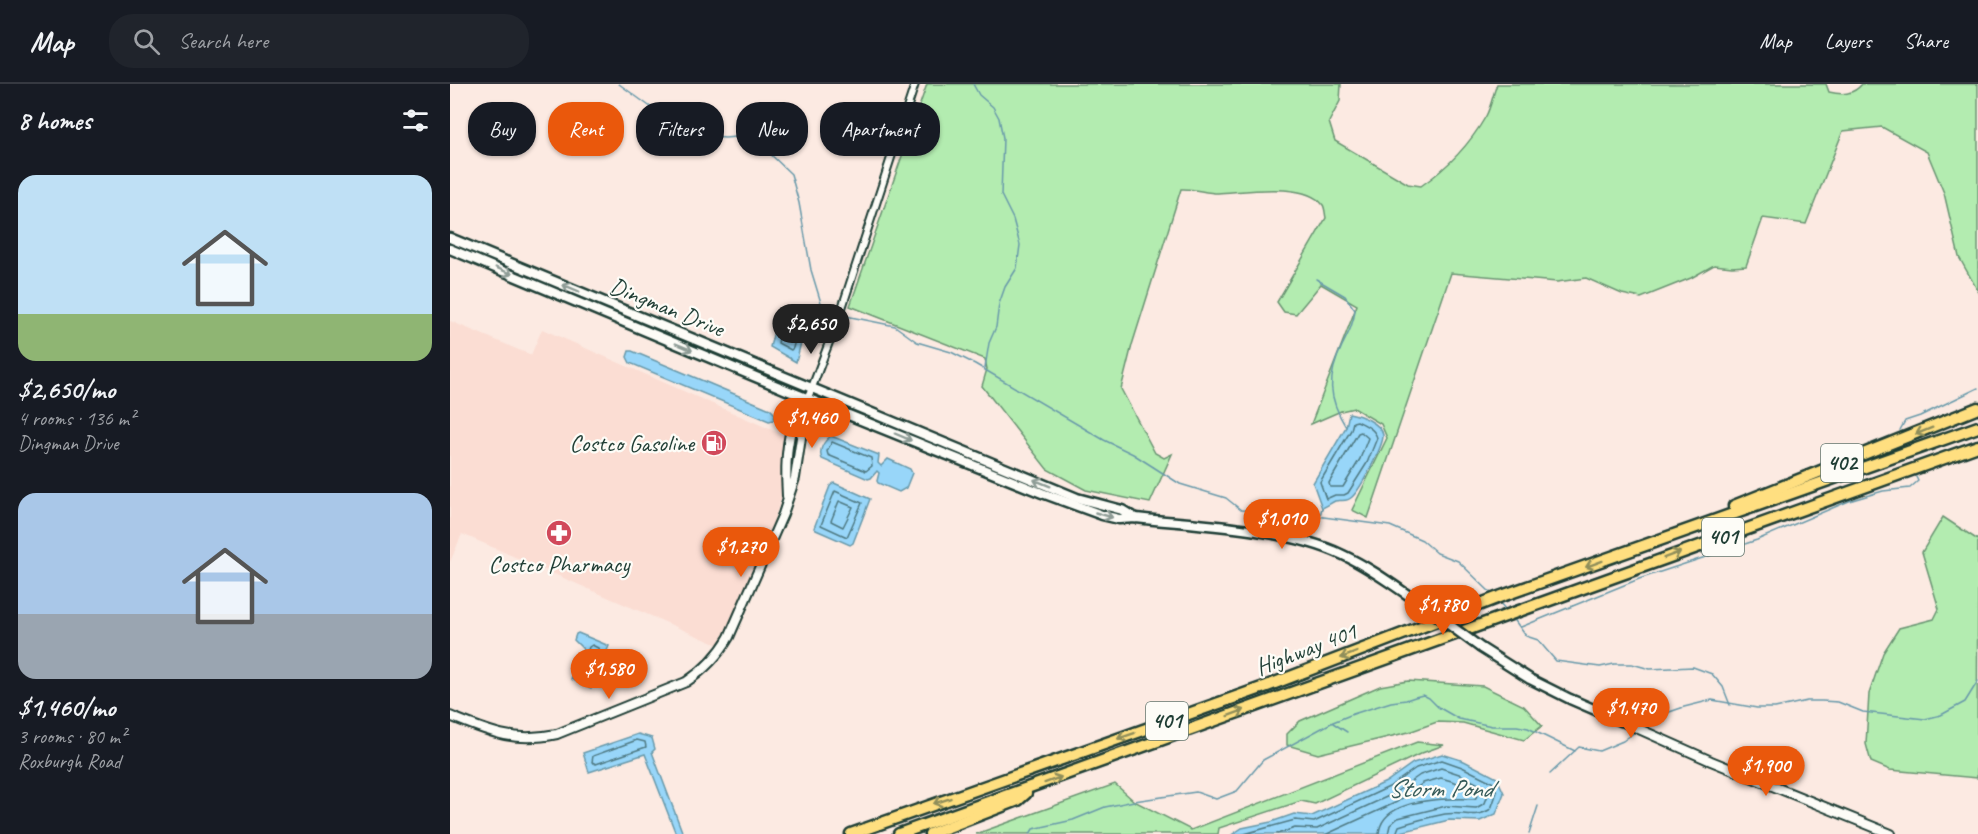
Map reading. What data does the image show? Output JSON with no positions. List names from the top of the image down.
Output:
{
  "streets": {
    "highway": ["402", "401", "Highway 401"],
    "main road": ["Dingman Drive"]
  },
  "crossings": [
    ["402", "Highway 401"]
  ],
  "water": ["Storm Pond"],
  "places": {
    "fuel station": ["Costco Gasoline"],
    "pharmacy": ["Costco Pharmacy"]
  },
  "page": {
    "header": "Map",
    "search": "Search here",
    "nav": ["Map", "Layers", "Share"],
    "heading": "8 homes",
    "chip": [
      "Buy",
      "Rent",
      "Filters",
      "New",
      "Apartment"
    ],
    "list": [
      {
        "name": "$2,650/mo",
        "note": "4 rooms · 136 m² · Dingman Drive"
      },
      {
        "name": "$1,460/mo",
        "note": "3 rooms · 80 m² · Roxburgh Road"
      }
    ],
    "price": [
      "$2,650",
      "$1,460",
      "$1,010",
      "$1,270",
      "$1,780",
      "$1,580",
      "$1,470",
      "$1,900"
    ]
  }
}
